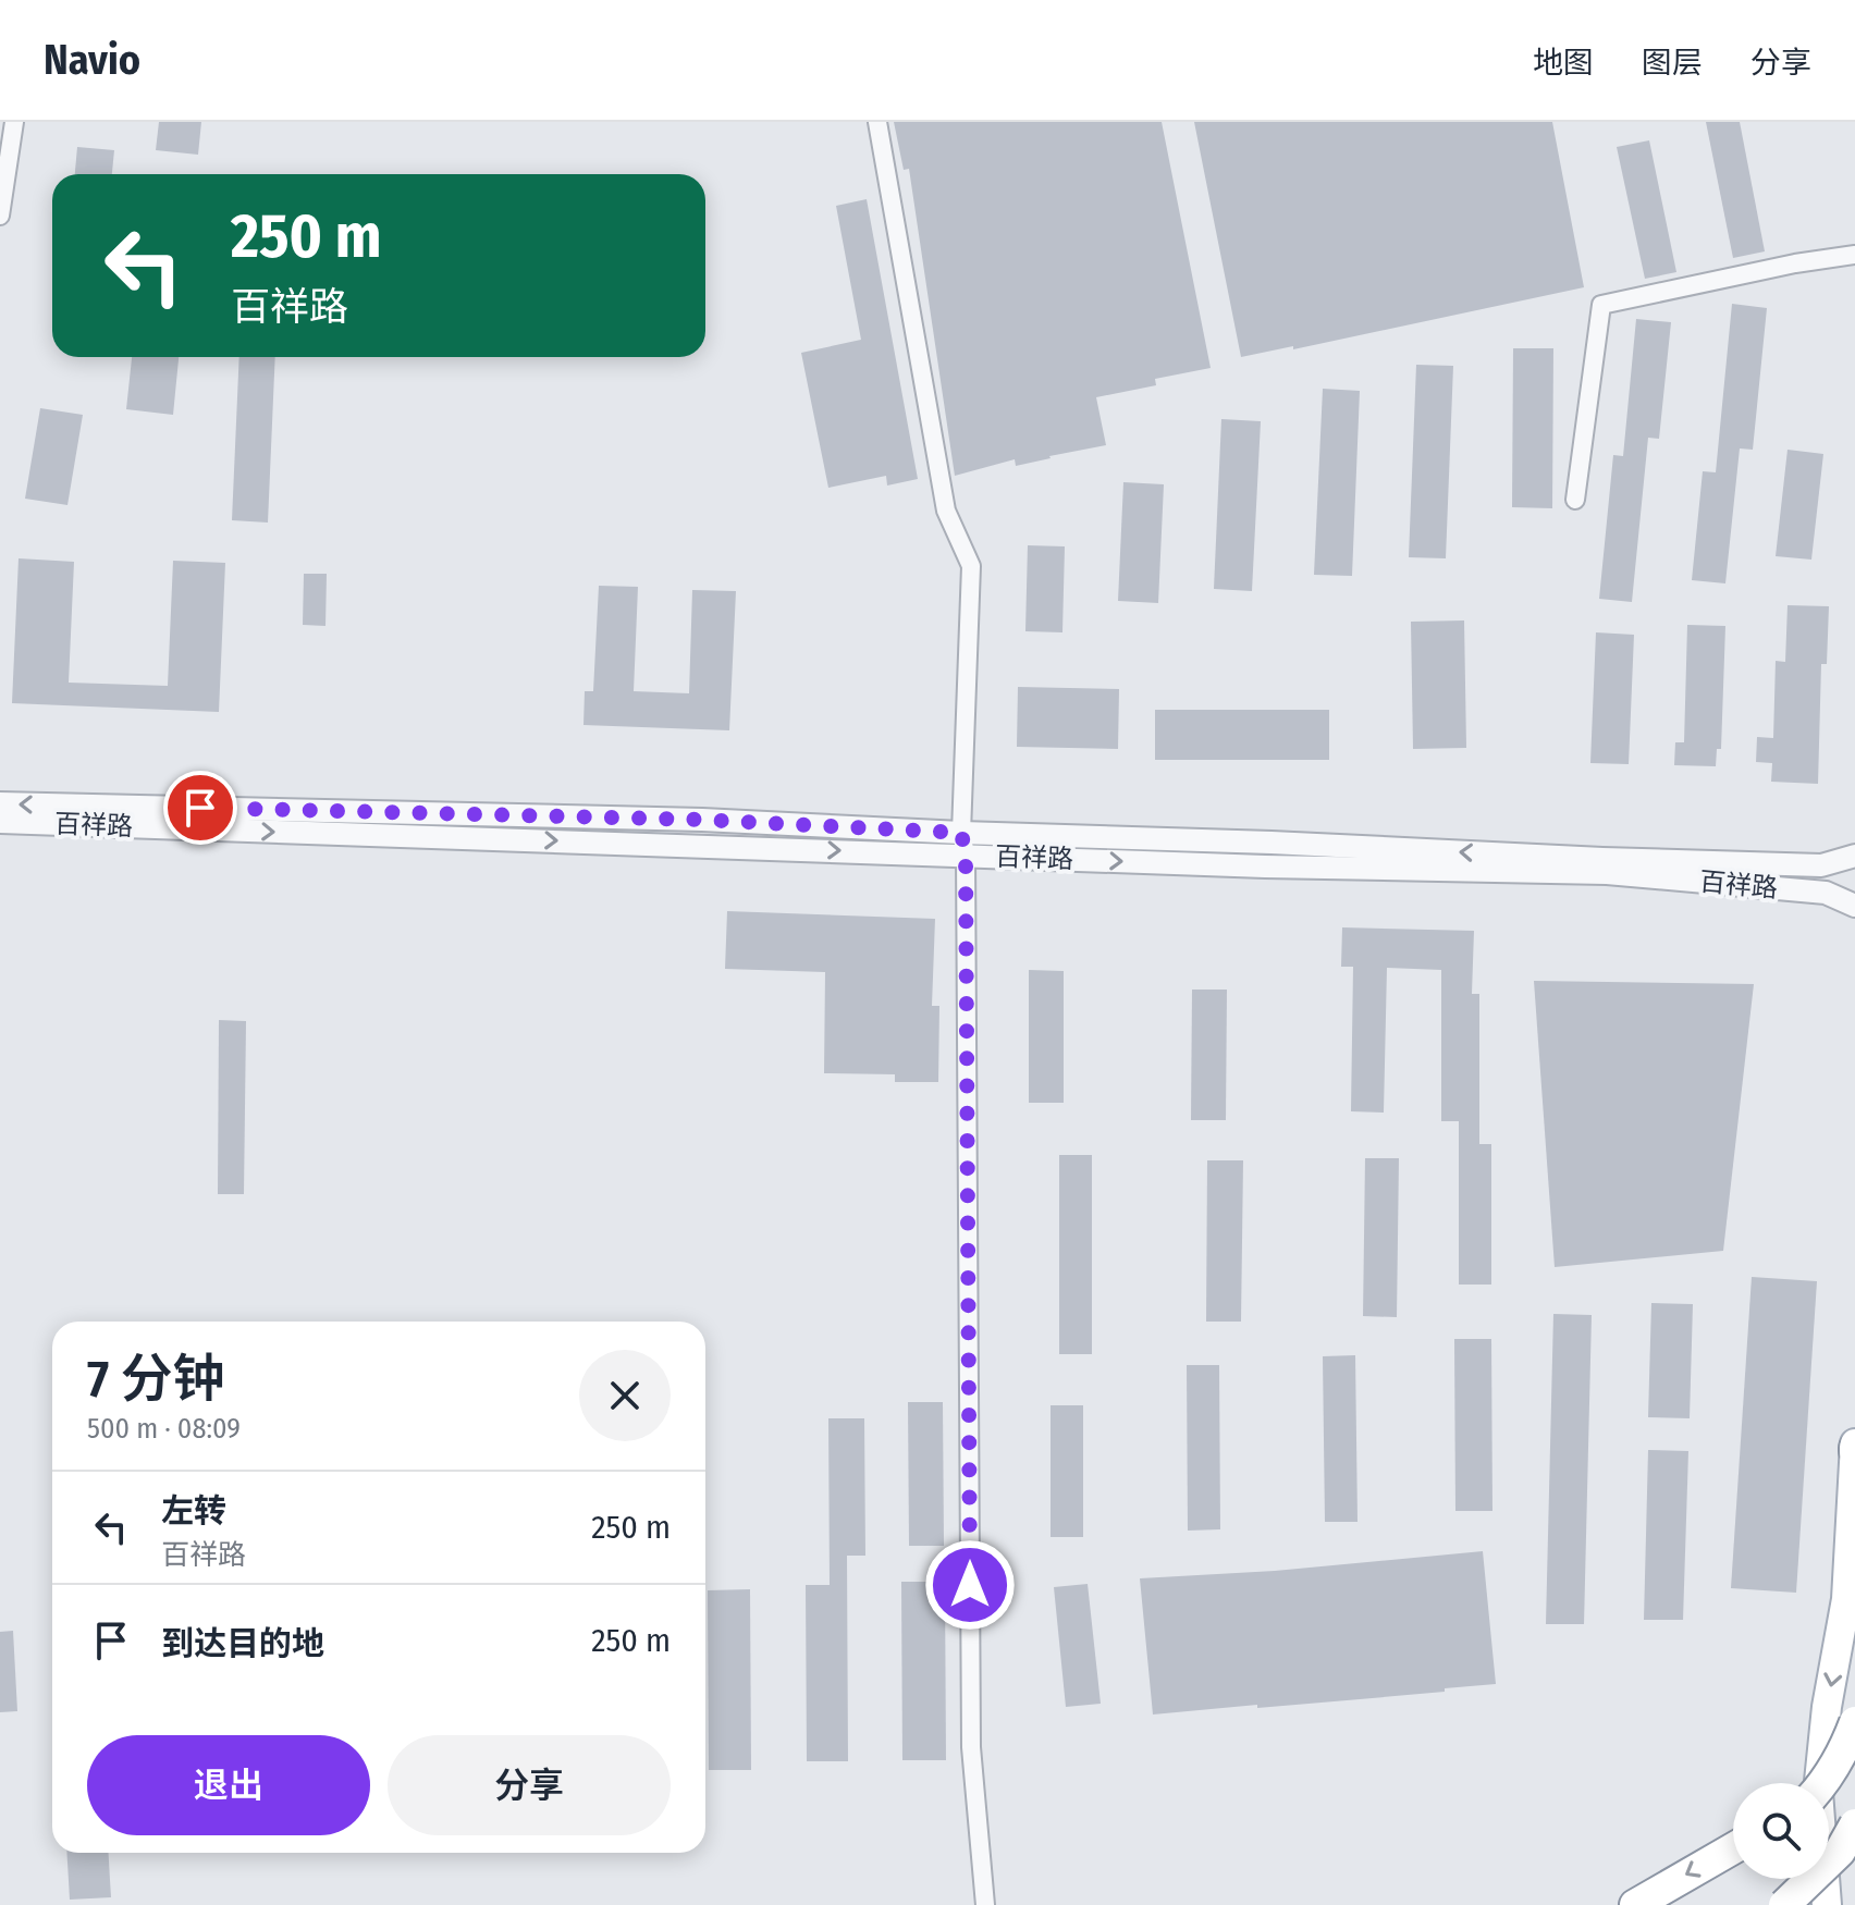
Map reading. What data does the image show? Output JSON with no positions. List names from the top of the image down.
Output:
{
  "streets": {
    "street": ["百祥路"]
  },
  "page": {
    "header": "Navio",
    "nav": ["地图", "图层", "分享"],
    "turn": ["250 m", "百祥路"],
    "heading": ["7 分钟", "500 m · 08:09"],
    "list": [
      {
        "name": "左转",
        "note": "百祥路",
        "value": "250 m"
      },
      {
        "name": "到达目的地",
        "value": "250 m"
      }
    ],
    "buttons": ["退出", "分享"]
  }
}
